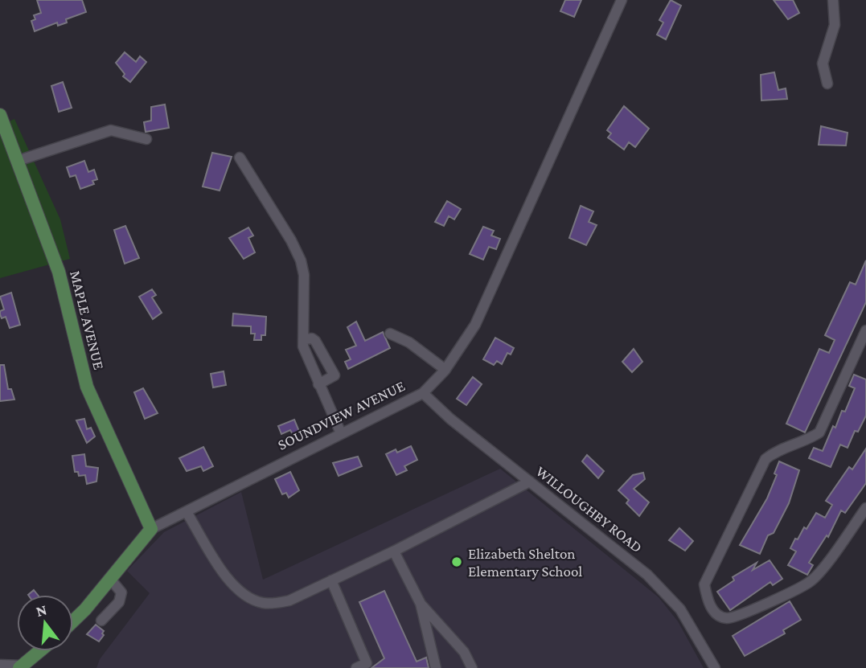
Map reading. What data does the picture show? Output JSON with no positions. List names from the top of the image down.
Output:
{
  "streets": {
    "main road": ["MAPLE AVENUE", "SOUNDVIEW AVENUE"],
    "street": ["WILLOUGHBY ROAD"]
  },
  "crossings": [
    ["MAPLE AVENUE", "SOUNDVIEW AVENUE"],
    ["SOUNDVIEW AVENUE", "WILLOUGHBY ROAD"]
  ],
  "places": ["Elizabeth Shelton Elementary School"],
  "north": "top"
}
